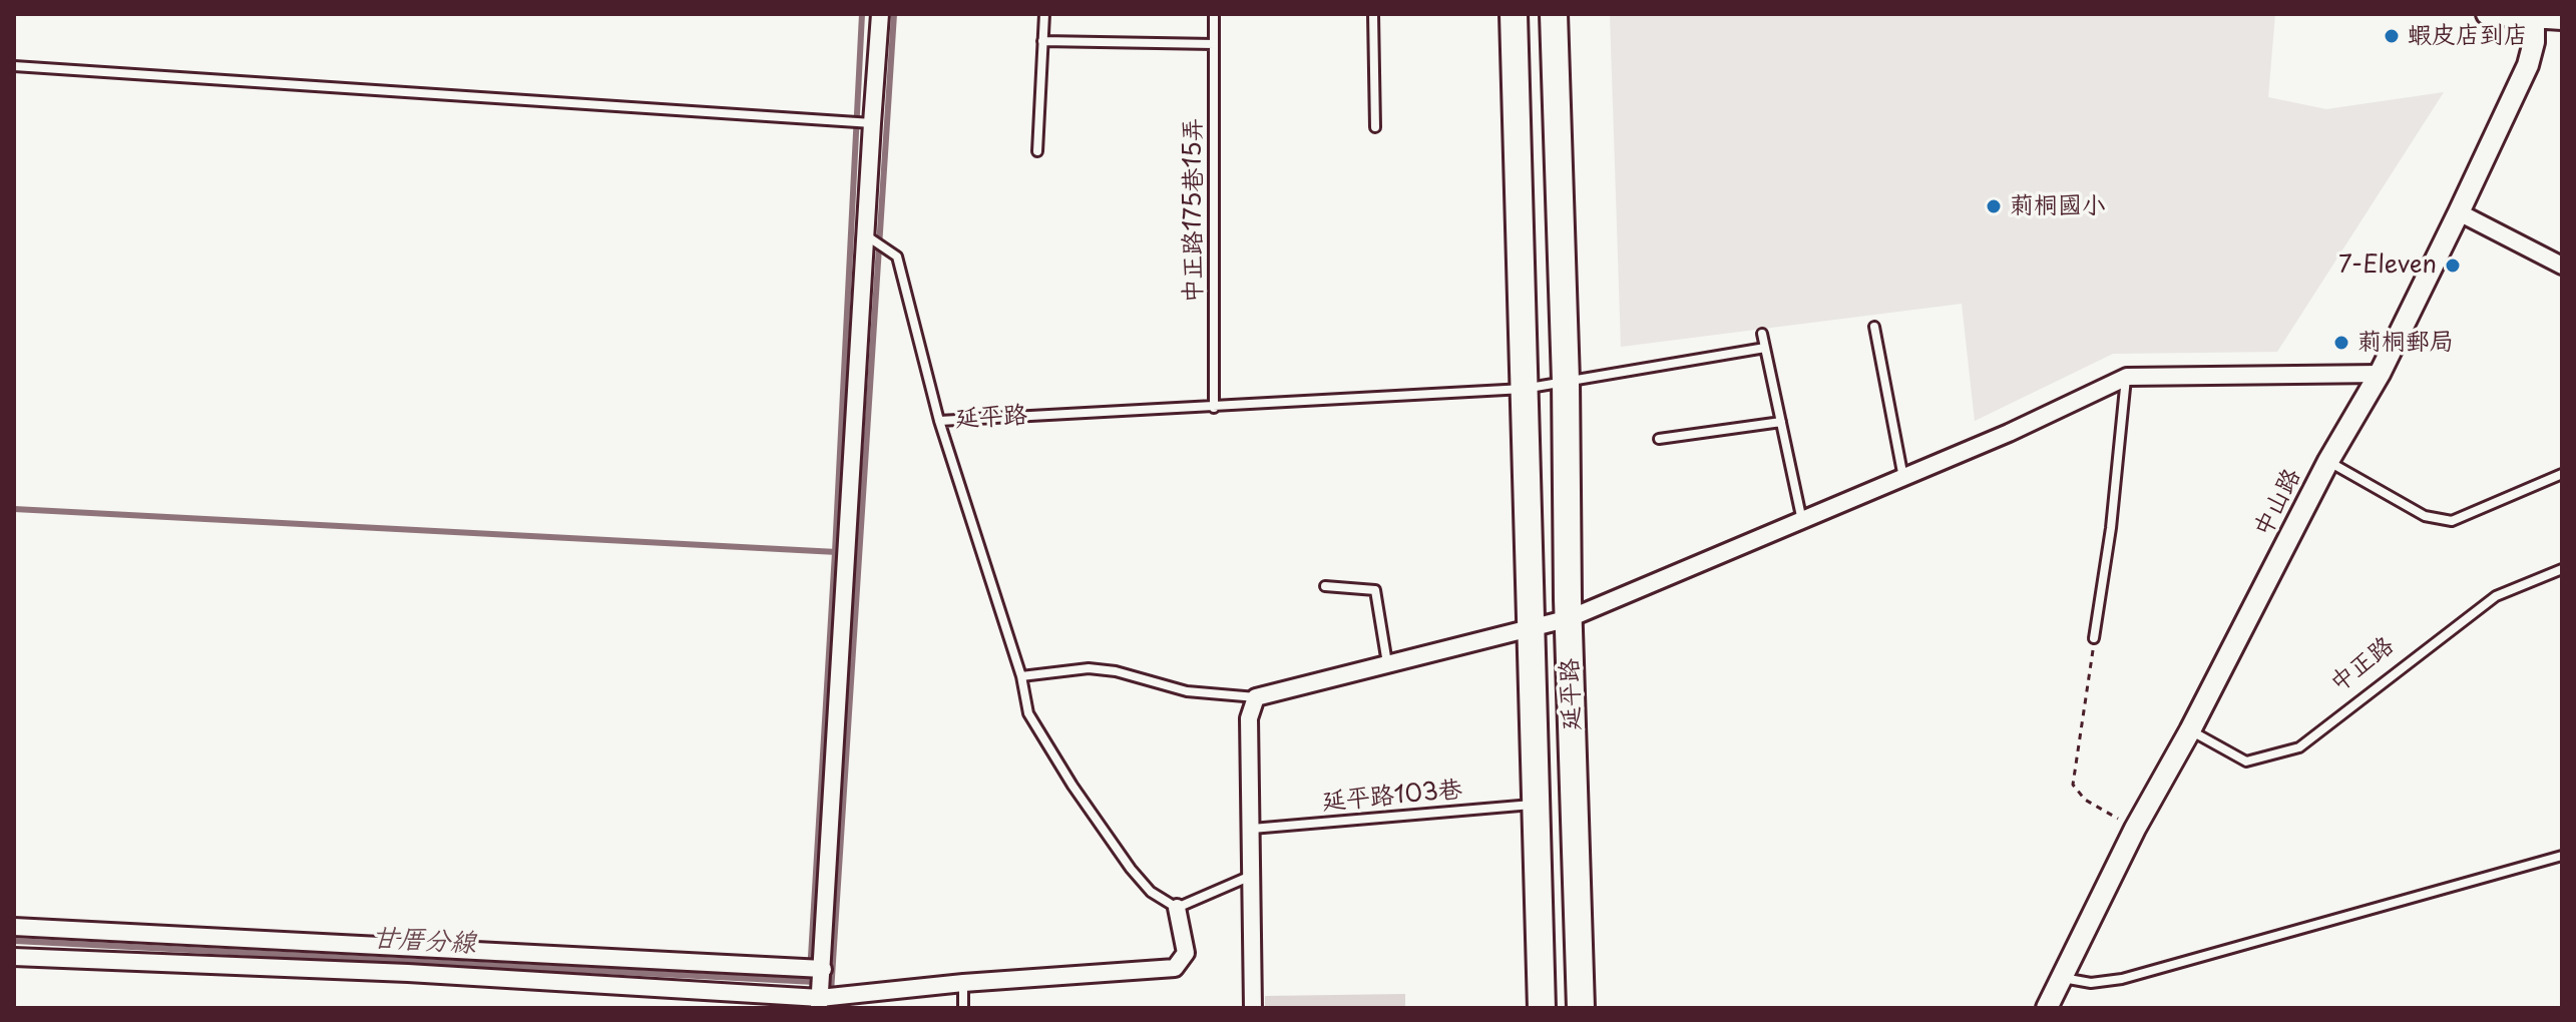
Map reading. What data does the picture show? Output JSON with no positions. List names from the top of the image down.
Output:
{
  "streets": {
    "main road": ["延平路"],
    "street": ["中山路"],
    "lane": ["中正路175巷15弄", "中正路", "延平路103巷"]
  },
  "crossings": [
    ["中正路175巷15弄", "延平路"],
    ["延平路", "延平路103巷"],
    ["中山路", "中正路"]
  ],
  "water": ["甘厝分線"],
  "places": [
    "蝦皮店到店",
    "莿桐國小",
    "7-Eleven",
    "莿桐郵局"
  ]
}
